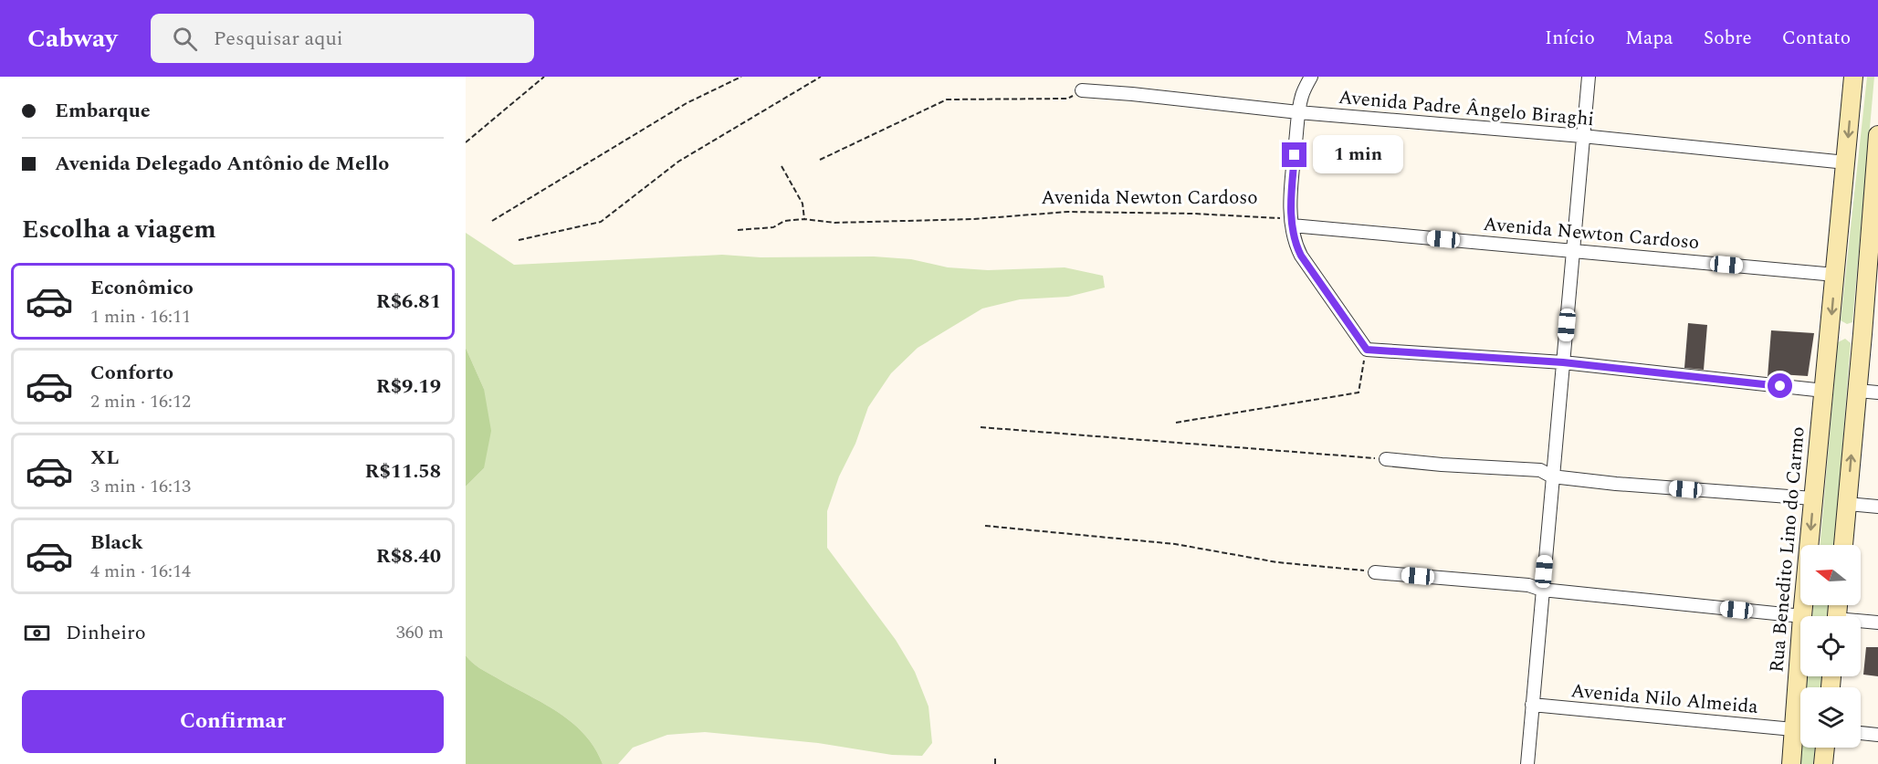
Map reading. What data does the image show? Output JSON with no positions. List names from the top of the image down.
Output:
{
  "streets": {
    "main road": ["Rua Benedito Lino do Carmo"],
    "street": ["Avenida Padre Ângelo Biraghi", "Avenida Newton Cardoso", "Avenida Nilo Almeida"]
  },
  "crossings": [
    ["Avenida Padre Ângelo Biraghi", "Rua Benedito Lino do Carmo"],
    ["Avenida Newton Cardoso", "Rua Benedito Lino do Carmo"],
    ["Rua Benedito Lino do Carmo", "Avenida Nilo Almeida"]
  ],
  "north": "left",
  "page": {
    "header": "Cabway",
    "search": "Pesquisar aqui",
    "nav": [
      "Início",
      "Mapa",
      "Sobre",
      "Contato"
    ],
    "banner": ["Embarque", "Avenida Delegado Antônio de Mello"],
    "bubble": "1 min",
    "heading": "Escolha a viagem",
    "list": [
      {
        "name": "Econômico",
        "note": "1 min · 16:11",
        "value": "R$6.81"
      },
      {
        "name": "Conforto",
        "note": "2 min · 16:12",
        "value": "R$9.19"
      },
      {
        "name": "XL",
        "note": "3 min · 16:13",
        "value": "R$11.58"
      },
      {
        "name": "Black",
        "note": "4 min · 16:14",
        "value": "R$8.40"
      }
    ],
    "pay": ["Dinheiro", "360 m"],
    "buttons": "Confirmar"
  }
}
